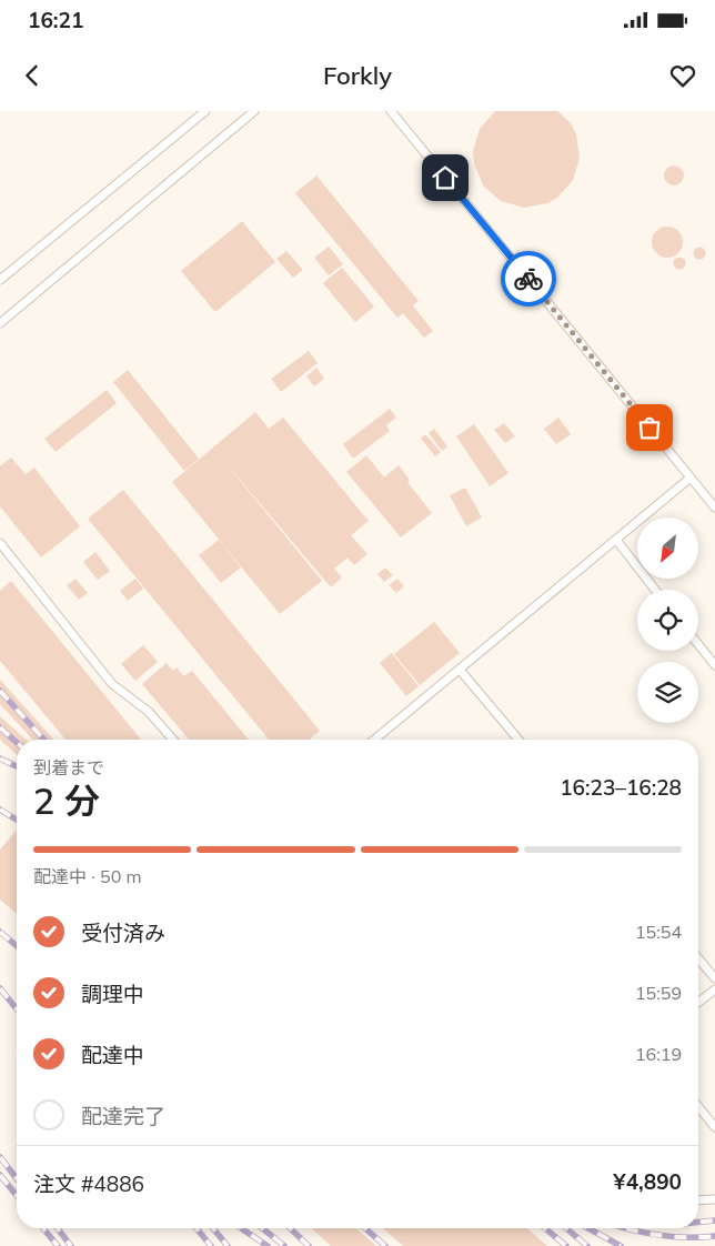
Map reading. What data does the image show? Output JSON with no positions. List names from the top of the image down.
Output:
{
  "north": "bottom left",
  "page": {
    "status": "16:21",
    "header": "Forkly",
    "heading": ["2 分", "到着まで", "16:23–16:28"],
    "panel": ["注文 #4886", "¥4,890"],
    "bar": "配達中 · 50 m",
    "list": [
      ["受付済み", "15:54"],
      ["調理中", "15:59"],
      ["配達中", "16:19"],
      "配達完了"
    ]
  }
}
